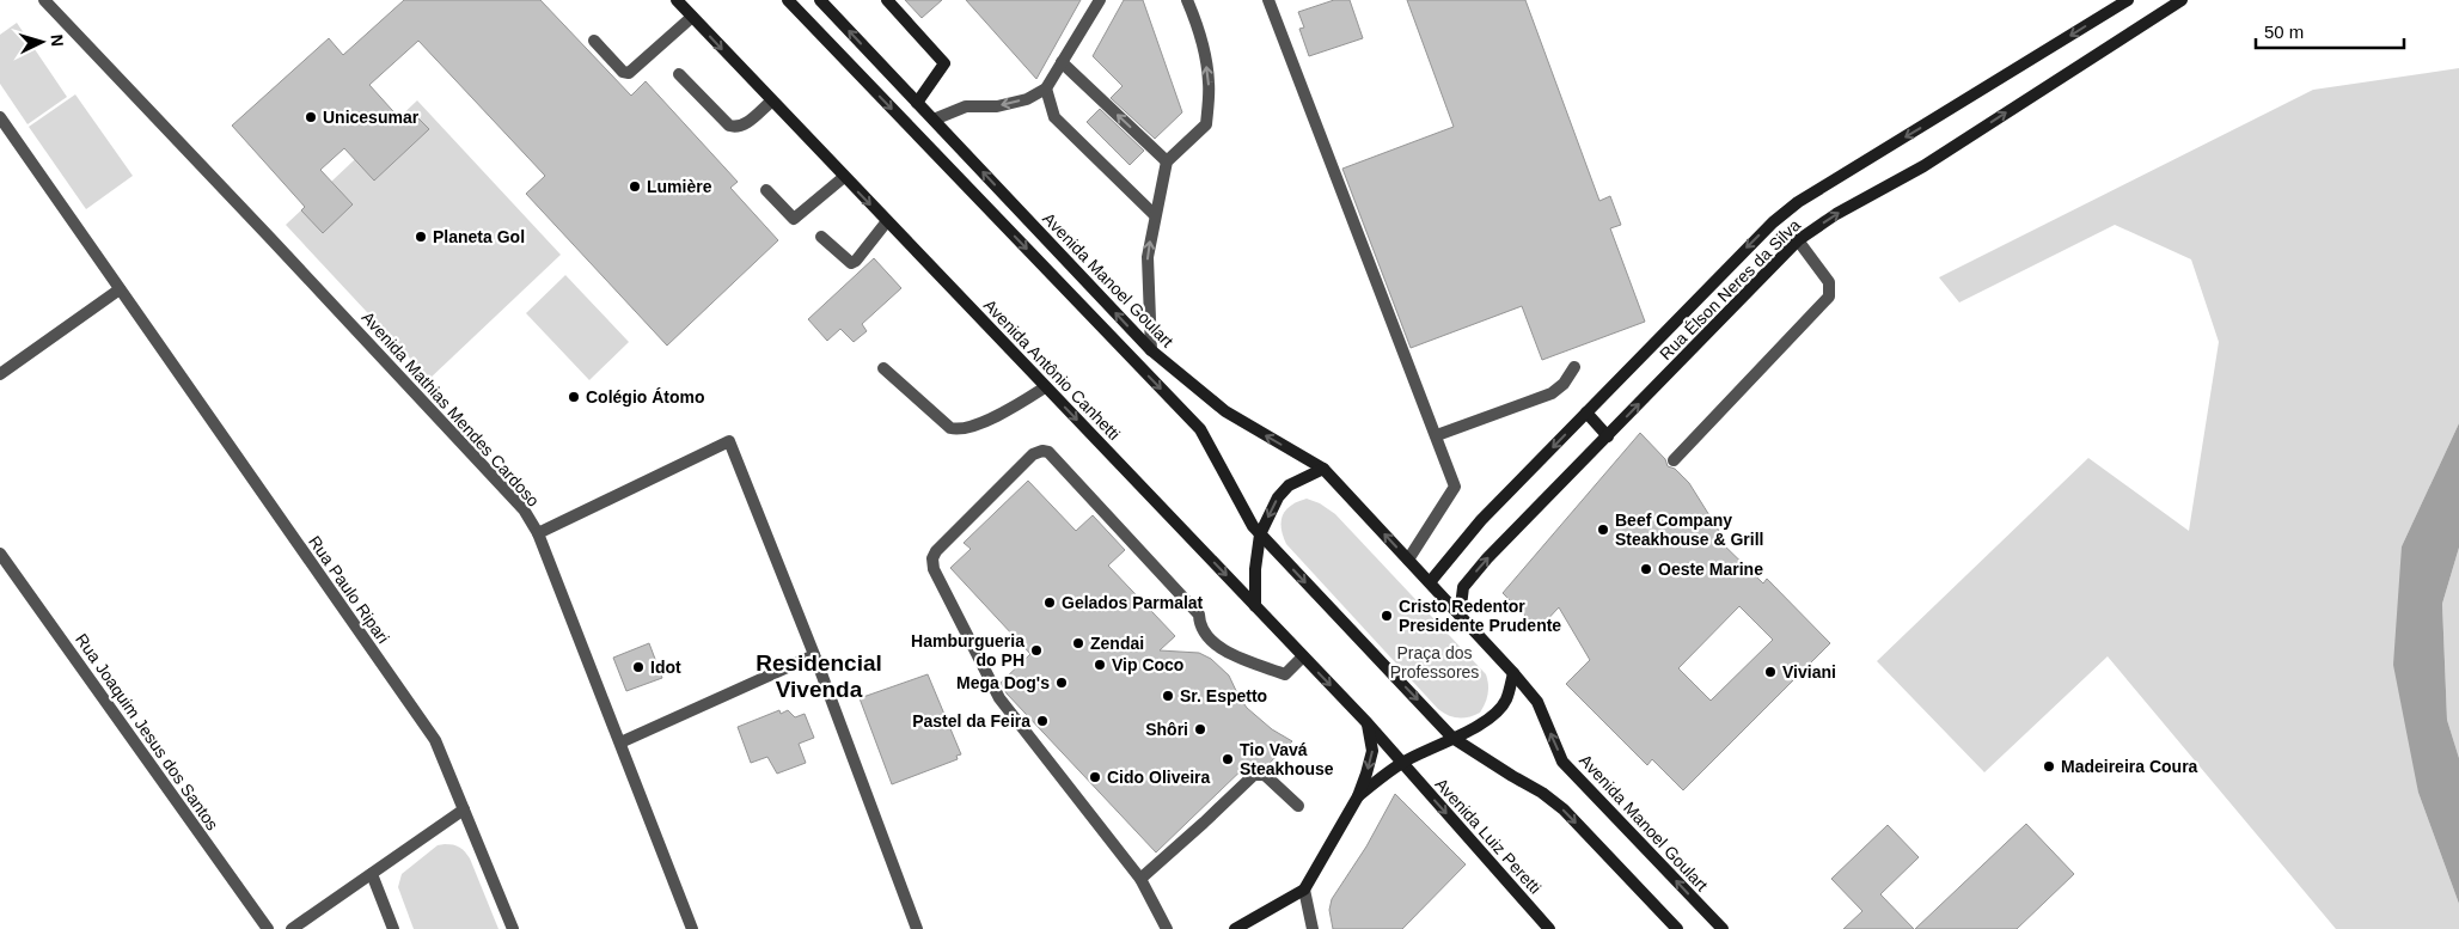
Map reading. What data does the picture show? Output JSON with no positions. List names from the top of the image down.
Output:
{
  "streets": {
    "street": [
      "Avenida Manoel Goulart",
      "Rua Élson Neres da Silva",
      "Avenida Antônio Canhetti",
      "Avenida Mathias Mendes Cardoso",
      "Rua Paulo Ripari",
      "Rua Joaquim Jesus dos Santos",
      "Avenida Luiz Peretti"
    ]
  },
  "crossings": [
    ["Avenida Manoel Goulart", "Rua Élson Neres da Silva"],
    ["Avenida Antônio Canhetti", "Avenida Luiz Peretti"]
  ],
  "districts": ["Residencial Vivenda"],
  "parks": ["Praça dos Professores"],
  "places": [
    "Unicesumar",
    "Lumière",
    "Planeta Gol",
    "Colégio Átomo",
    "Beef Company Steakhouse & Grill",
    "Oeste Marine",
    "Gelados Parmalat",
    "Cristo Redentor Presidente Prudente",
    "Zendai",
    "Hamburgueria do PH",
    "Vip Coco",
    "Idot",
    "Viviani",
    "Mega Dog's",
    "Sr. Espetto",
    "Pastel da Feira",
    "Shôri",
    "Tio Vavá Steakhouse",
    "Madeireira Coura",
    "Cido Oliveira"
  ],
  "scale_bar": "50 m",
  "north": "right"
}
